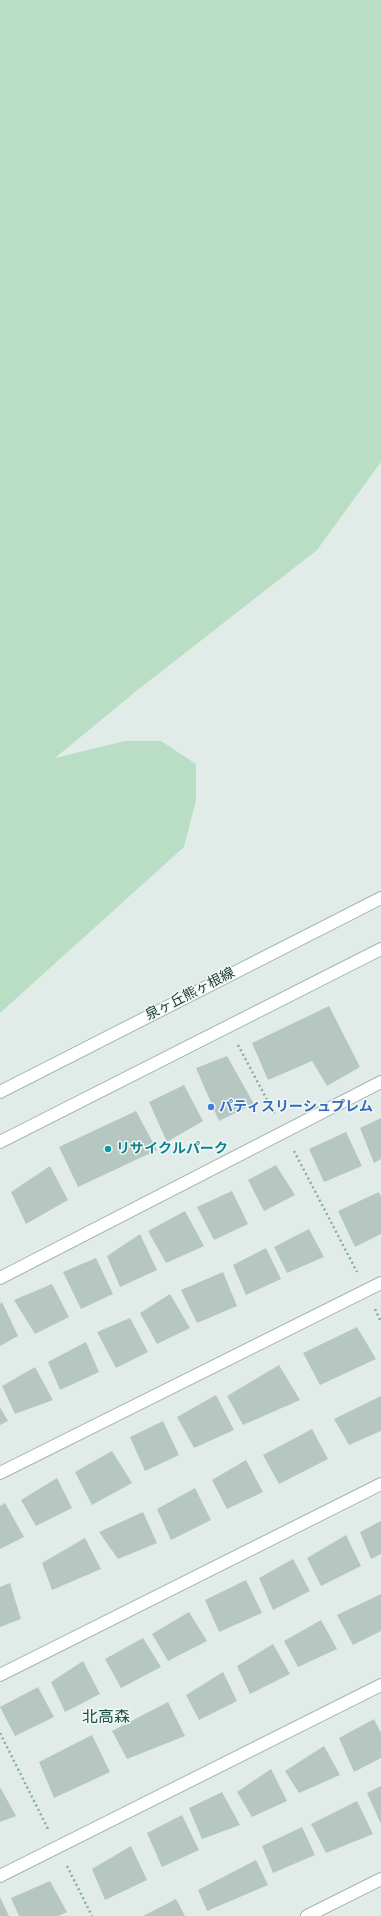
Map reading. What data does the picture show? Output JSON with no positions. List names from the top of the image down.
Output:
{
  "streets": {
    "street": ["泉ヶ丘熊ヶ根線"]
  },
  "districts": ["北高森"],
  "places": ["パティスリーシュプレム", "リサイクルパーク"]
}
